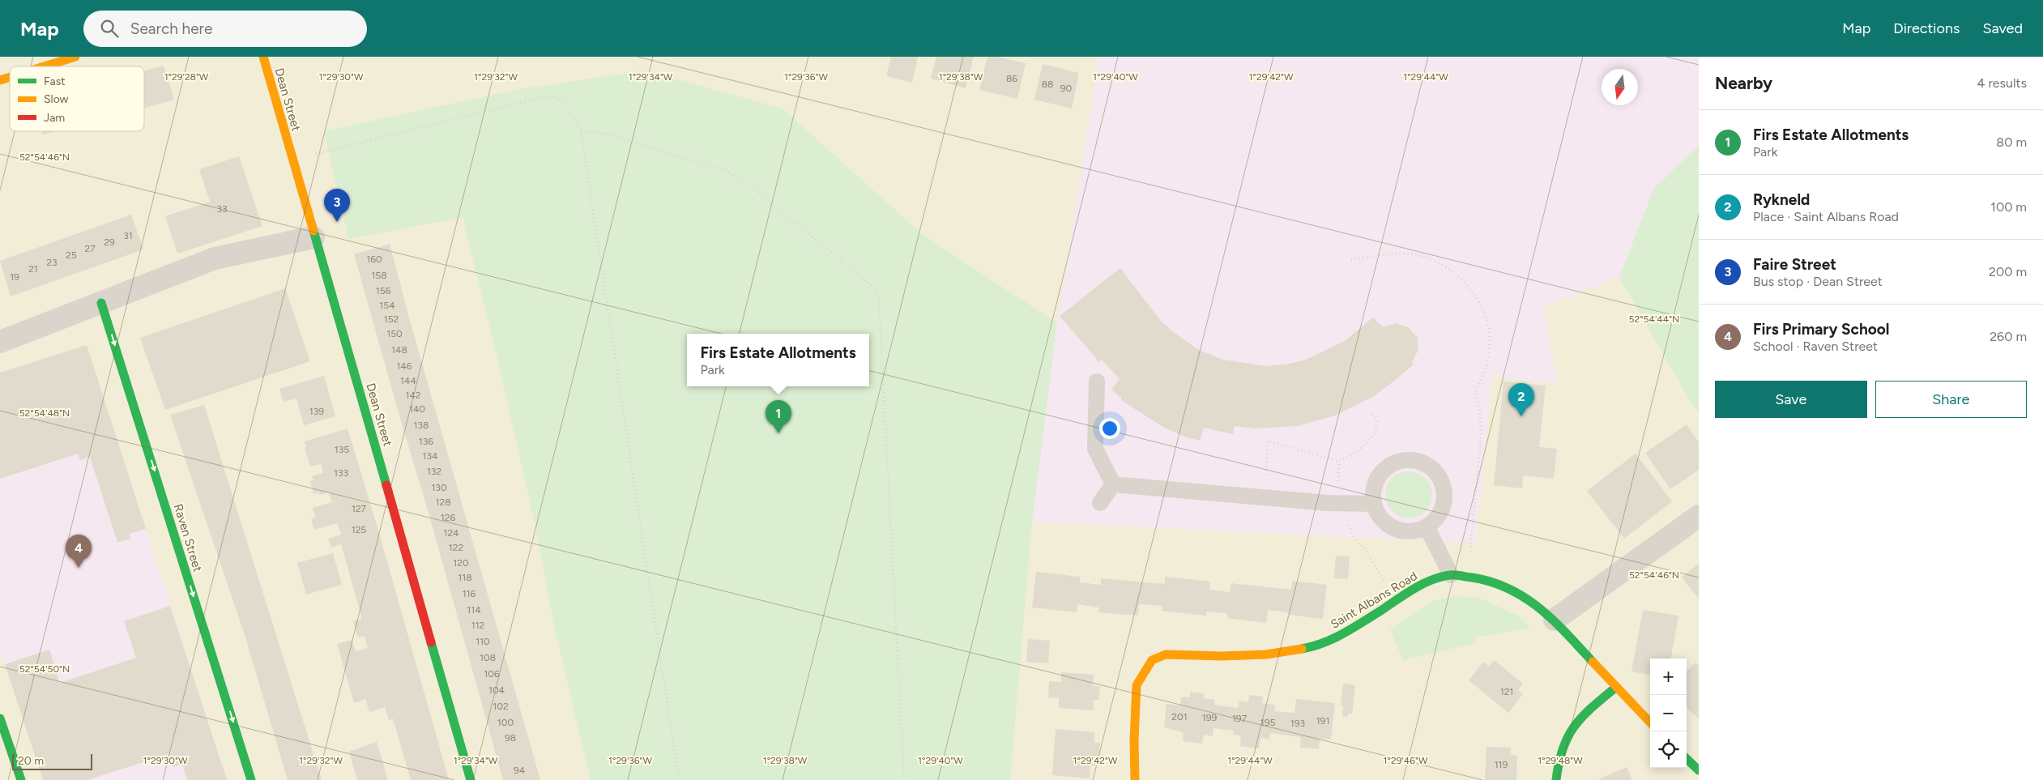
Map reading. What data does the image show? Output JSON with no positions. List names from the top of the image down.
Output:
{
  "streets": {
    "street": ["Dean Street", "Raven Street", "Saint Albans Road"]
  },
  "one_way": ["Raven Street"],
  "house_numbers": [
    "86",
    "88",
    "90",
    "33",
    "31",
    "29",
    "27",
    "25",
    "160",
    "23",
    "21",
    "158",
    "19",
    "156",
    "154",
    "152",
    "150",
    "148",
    "146",
    "144",
    "142",
    "140",
    "139",
    "138",
    "136",
    "135",
    "134",
    "132",
    "133",
    "130",
    "128",
    "127",
    "126",
    "125",
    "124",
    "122",
    "120",
    "118",
    "116",
    "114",
    "112",
    "110",
    "108",
    "106",
    "104",
    "121",
    "102",
    "201",
    "199",
    "197",
    "191",
    "100",
    "195",
    "193",
    "98",
    "119",
    "94"
  ],
  "legend": ["Fast", "Slow", "Jam"],
  "scale_bar": "20 m",
  "north": "bottom",
  "page": {
    "header": "Map",
    "search": "Search here",
    "nav": ["Map", "Directions", "Saved"],
    "heading": ["Nearby", "4 results"],
    "list": [
      {
        "mark": "1",
        "name": "Firs Estate Allotments",
        "note": "Park",
        "value": "80 m"
      },
      {
        "mark": "2",
        "name": "Rykneld",
        "note": "Place · Saint Albans Road",
        "value": "100 m"
      },
      {
        "mark": "3",
        "name": "Faire Street",
        "note": "Bus stop · Dean Street",
        "value": "200 m"
      },
      {
        "mark": "4",
        "name": "Firs Primary School",
        "note": "School · Raven Street",
        "value": "260 m"
      }
    ],
    "pins": [
      "3",
      "2",
      "1",
      "4"
    ],
    "popup": ["Firs Estate Allotments", "Park"],
    "buttons": ["Save", "Share"],
    "map_buttons": ["+", "−"],
    "scale": "20 m"
  },
  "coordinates": [
    "1°29'28\"W",
    "1°29'30\"W",
    "1°29'32\"W",
    "1°29'36\"W",
    "1°29'38\"W",
    "1°29'42\"W",
    "1°29'34\"W",
    "1°29'40\"W",
    "1°29'44\"W",
    "52°54'46\"N",
    "52°54'44\"N",
    "52°54'48\"N",
    "52°54'50\"N",
    "1°29'46\"W",
    "1°29'48\"W"
  ]
}
